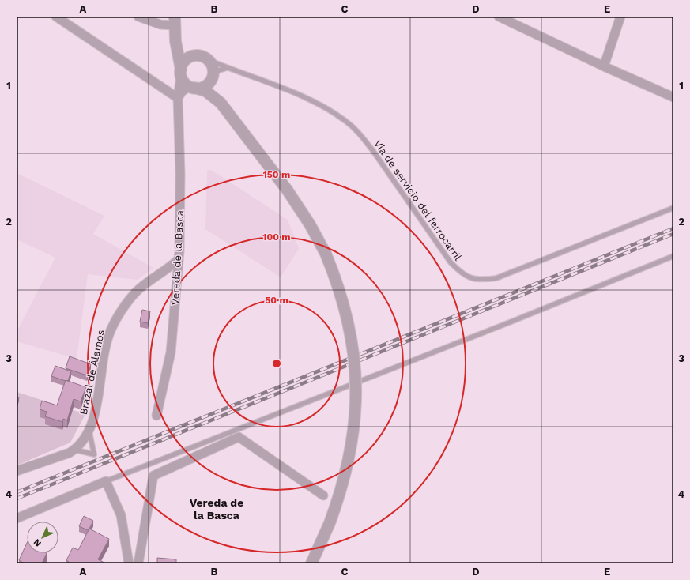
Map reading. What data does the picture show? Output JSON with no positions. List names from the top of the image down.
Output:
{
  "streets": {
    "street": ["Vereda de la Basca", "Brazal de Álamos"],
    "lane": ["Vía de servicio del ferrocarril"]
  },
  "crossings": [
    ["Vía de servicio del ferrocarril", "Vereda de la Basca"],
    ["Vereda de la Basca", "Brazal de Álamos"]
  ],
  "districts": ["Vereda de la Basca"],
  "north": "bottom left",
  "grid": {
    "columns": [
      "A",
      "B",
      "C",
      "D",
      "E"
    ],
    "rows": [
      "1",
      "2",
      "3",
      "4"
    ]
  },
  "rings": ["150 m", "100 m", "50 m"]
}
